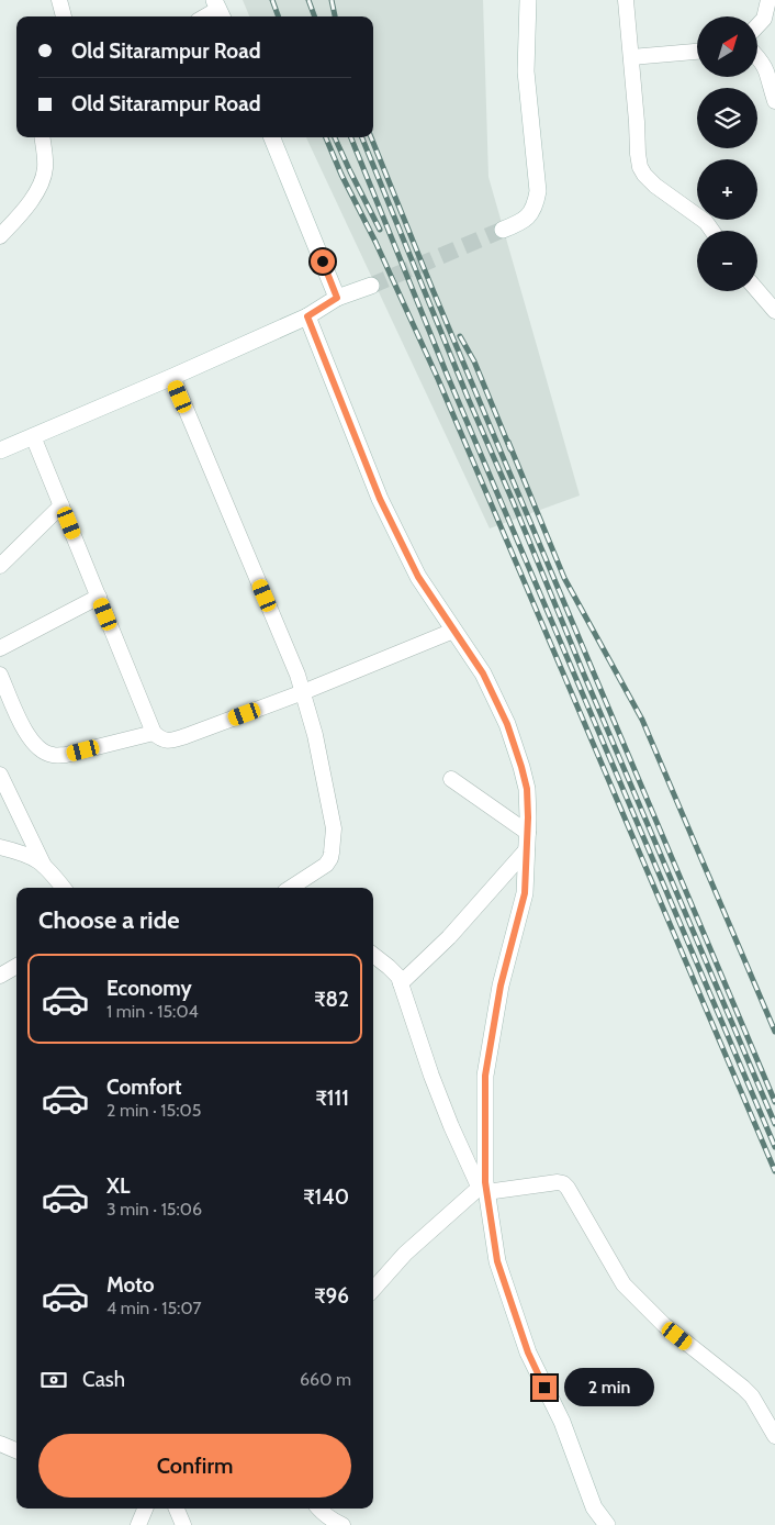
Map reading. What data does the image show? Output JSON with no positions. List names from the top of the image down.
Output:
{
  "north": "top right",
  "page": {
    "map_buttons": ["+", "−"],
    "banner": ["Old Sitarampur Road", "Old Sitarampur Road"],
    "heading": "Choose a ride",
    "list": [
      {
        "name": "Economy",
        "note": "1 min · 15:04",
        "value": "₹82"
      },
      {
        "name": "Comfort",
        "note": "2 min · 15:05",
        "value": "₹111"
      },
      {
        "name": "XL",
        "note": "3 min · 15:06",
        "value": "₹140"
      },
      {
        "name": "Moto",
        "note": "4 min · 15:07",
        "value": "₹96"
      }
    ],
    "pay": ["Cash", "660 m"],
    "bubble": "2 min",
    "buttons": "Confirm"
  }
}
